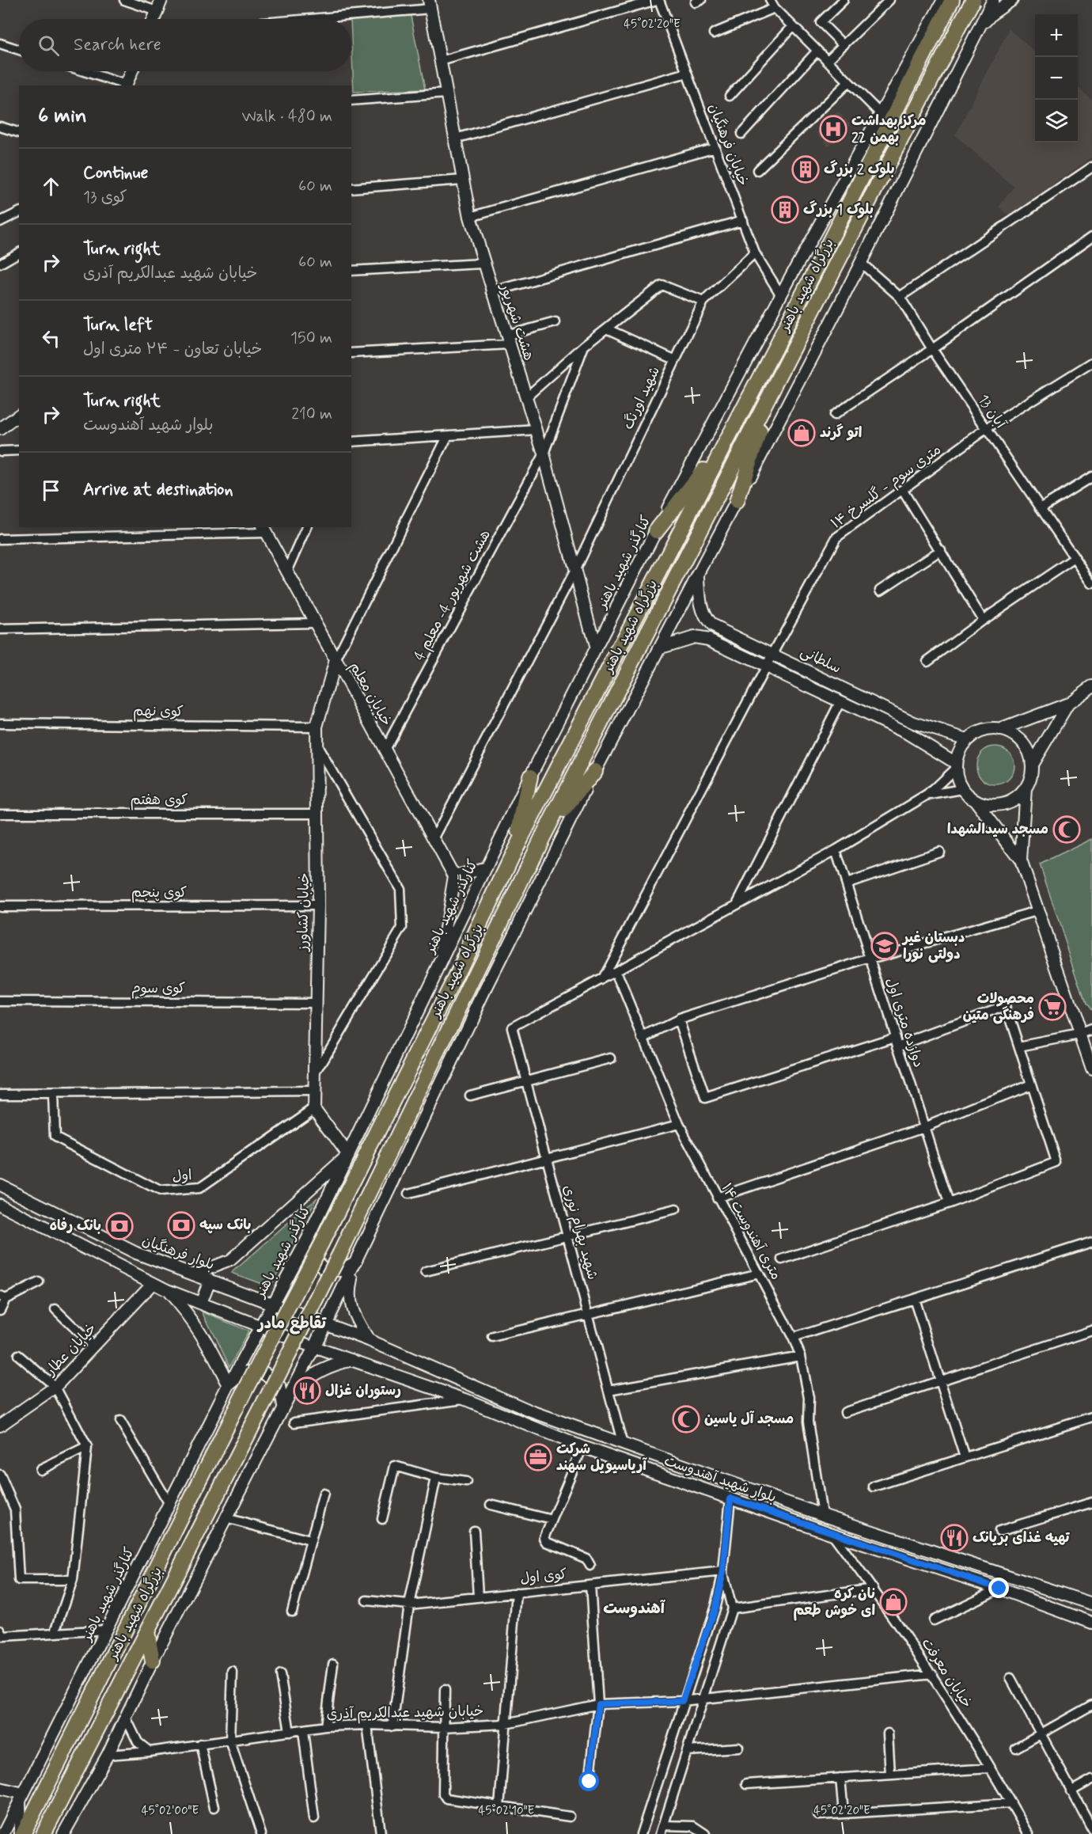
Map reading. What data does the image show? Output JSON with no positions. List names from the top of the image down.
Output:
{
  "streets": {
    "highway": ["بزرگراه شهید باهنر"],
    "main road": [
      "هشت شهریور",
      "کنارگذر شهید باهنر",
      "سلطانی",
      "خیابان معلم",
      "خیابان کشاورز",
      "بلوار فرهنگیان",
      "خیابان عطار",
      "بلوار شهید آهندوست"
    ],
    "street": [
      "خیابان فرهنگیان",
      "شهید اورنگ",
      "13 آبان",
      "۱۴ متری سوم - گلسرخ",
      "هشت شهریور 4- معلم 4",
      "کوی نهم",
      "کوی هفتم",
      "کوی پنجم",
      "کوی سوم",
      "دوازده متری اول",
      "اول",
      "۱۴ متری آهندوست",
      "شهید بهرام نوری",
      "کوی اول",
      "خیابان معرفت",
      "خیابان شهید عبدالکریم آذری"
    ]
  },
  "crossings": [
    ["خیابان فرهنگیان", "شهید اورنگ"],
    ["خیابان فرهنگیان", "کنارگذر شهید باهنر"],
    ["بزرگراه شهید باهنر", "کنارگذر شهید باهنر"],
    ["هشت شهریور", "شهید اورنگ"],
    ["هشت شهریور", "کنارگذر شهید باهنر"],
    ["هشت شهریور", "هشت شهریور 4- معلم 4"],
    ["شهید اورنگ", "خیابان معلم"],
    ["13 آبان", "۱۴ متری سوم - گلسرخ"],
    ["۱۴ متری سوم - گلسرخ", "سلطانی"],
    ["کنارگذر شهید باهنر", "بلوار فرهنگیان"],
    ["کنارگذر شهید باهنر", "بلوار شهید آهندوست"],
    ["هشت شهریور 4- معلم 4", "خیابان معلم"],
    ["خیابان معلم", "خیابان کشاورز"],
    ["کوی نهم", "خیابان کشاورز"],
    ["کوی هفتم", "خیابان کشاورز"],
    ["کوی پنجم", "خیابان کشاورز"],
    ["خیابان کشاورز", "کوی سوم"],
    ["خیابان کشاورز", "اول"],
    ["۱۴ متری آهندوست", "بلوار شهید آهندوست"],
    ["شهید بهرام نوری", "بلوار شهید آهندوست"],
    ["بلوار فرهنگیان", "بلوار شهید آهندوست"],
    ["بلوار شهید آهندوست", "خیابان معرفت"],
    ["خیابان معرفت", "خیابان شهید عبدالکریم آذری"]
  ],
  "districts": ["تقاطع مادر", "آهندوست"],
  "places": {
    "hospital": ["مرکز بهداشت 22 بهمن"],
    "building": ["بلوک 2 بزرگ", "بلوک 1 بزرگ"],
    "shop": ["اتو گرند", "نان کره ای خوش طعم"],
    "mosque": ["مسجد سیدالشهدا", "مسجد آل یاسین"],
    "school or university": ["دبستان غیر دولتی نورا"],
    "supermarket": ["محصولات فرهنگی متین"],
    "bank": ["بانک سپه", "بانک رفاه"],
    "restaurant": ["رستوران غزال", "تهیه غذای بریانک"],
    "office": ["شرکت آریاسیویل سهند"]
  },
  "page": {
    "map_buttons": ["+", "−"],
    "search": "Search here",
    "heading": ["6 min", "Walk · 480 m"],
    "list": [
      ["Continue", "کوی 13", "60 m"],
      ["Turn right", "خیابان شهید عبدالکریم آذری", "60 m"],
      ["Turn left", "خیابان تعاون - ۲۴ متری اول", "150 m"],
      ["Turn right", "بلوار شهید آهندوست", "210 m"],
      "Arrive at destination"
    ]
  },
  "coordinates": ["45°02'20\"E", "45°02'00\"E", "45°02'10\"E"]
}
